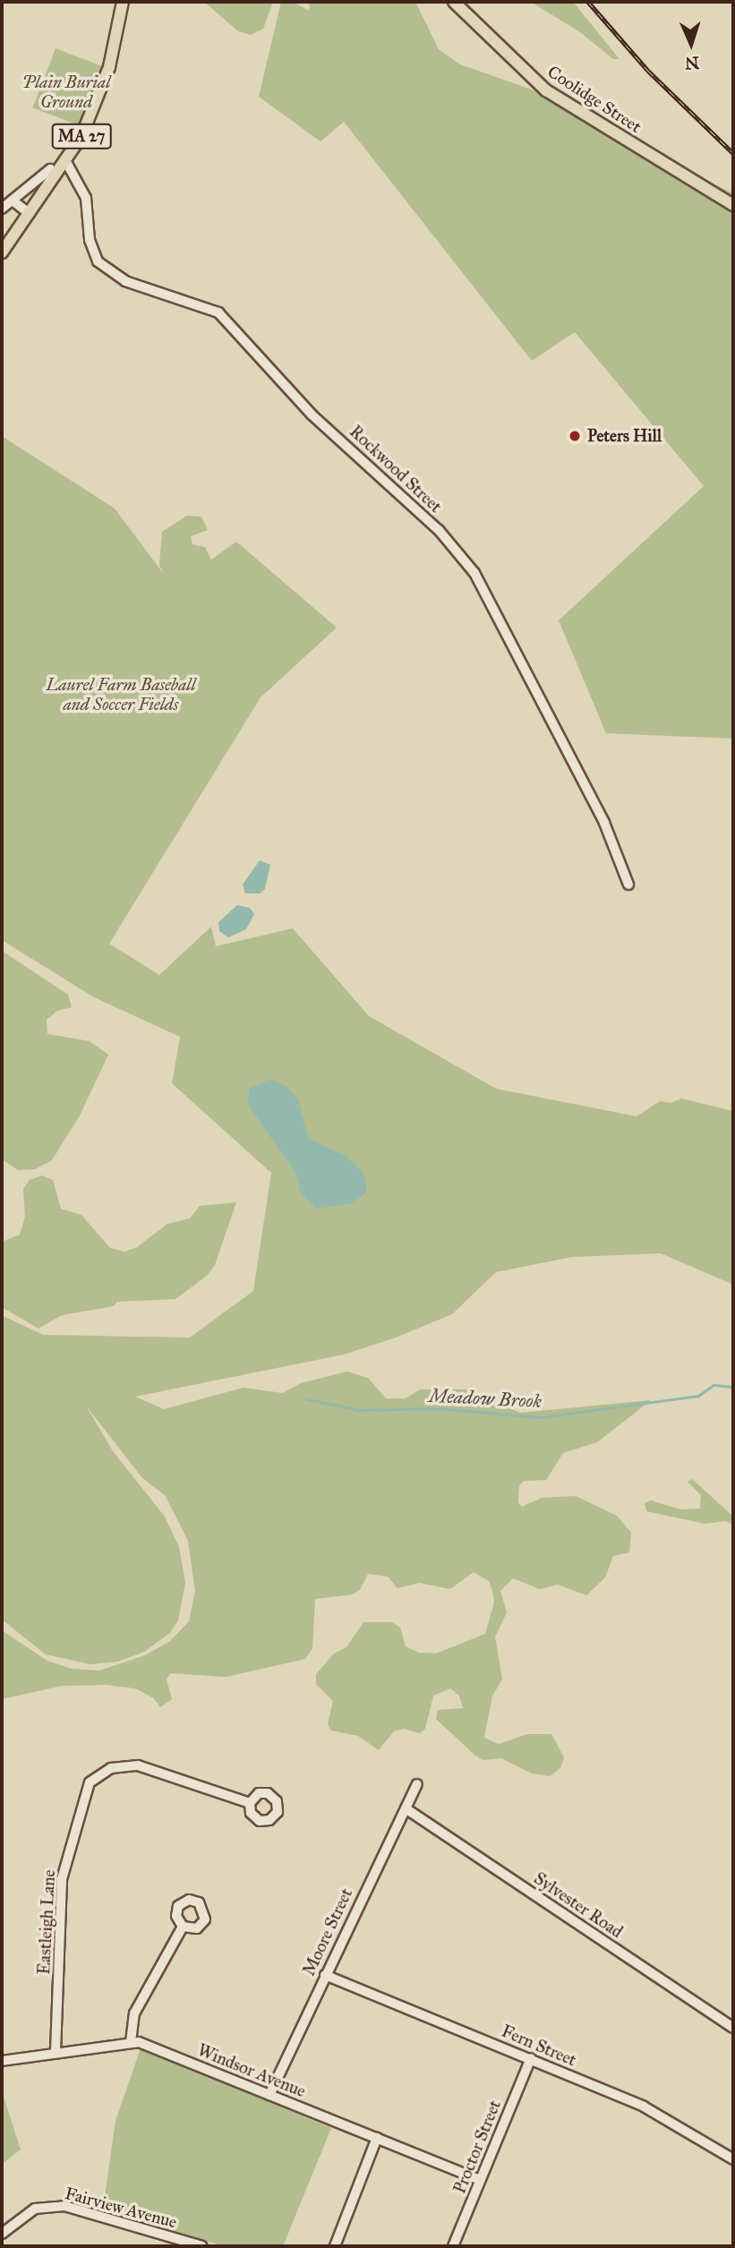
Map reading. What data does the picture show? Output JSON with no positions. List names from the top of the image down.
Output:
{
  "streets": {
    "main road": ["Coolidge Street", "MA 27"],
    "street": [
      "Rockwood Street",
      "Sylvester Road",
      "Eastleigh Lane",
      "Moore Street",
      "Fern Street",
      "Windsor Avenue",
      "Proctor Street",
      "Fairview Avenue"
    ]
  },
  "crossings": [
    ["MA 27", "Rockwood Street"],
    ["Sylvester Road", "Moore Street"],
    ["Eastleigh Lane", "Windsor Avenue"],
    ["Moore Street", "Fern Street"],
    ["Moore Street", "Windsor Avenue"],
    ["Fern Street", "Proctor Street"],
    ["Windsor Avenue", "Proctor Street"]
  ],
  "water": ["Meadow Brook"],
  "parks": ["Plain Burial Ground", "Laurel Farm Baseball and Soccer Fields"],
  "places": ["Peters Hill"],
  "north": "bottom"
}
